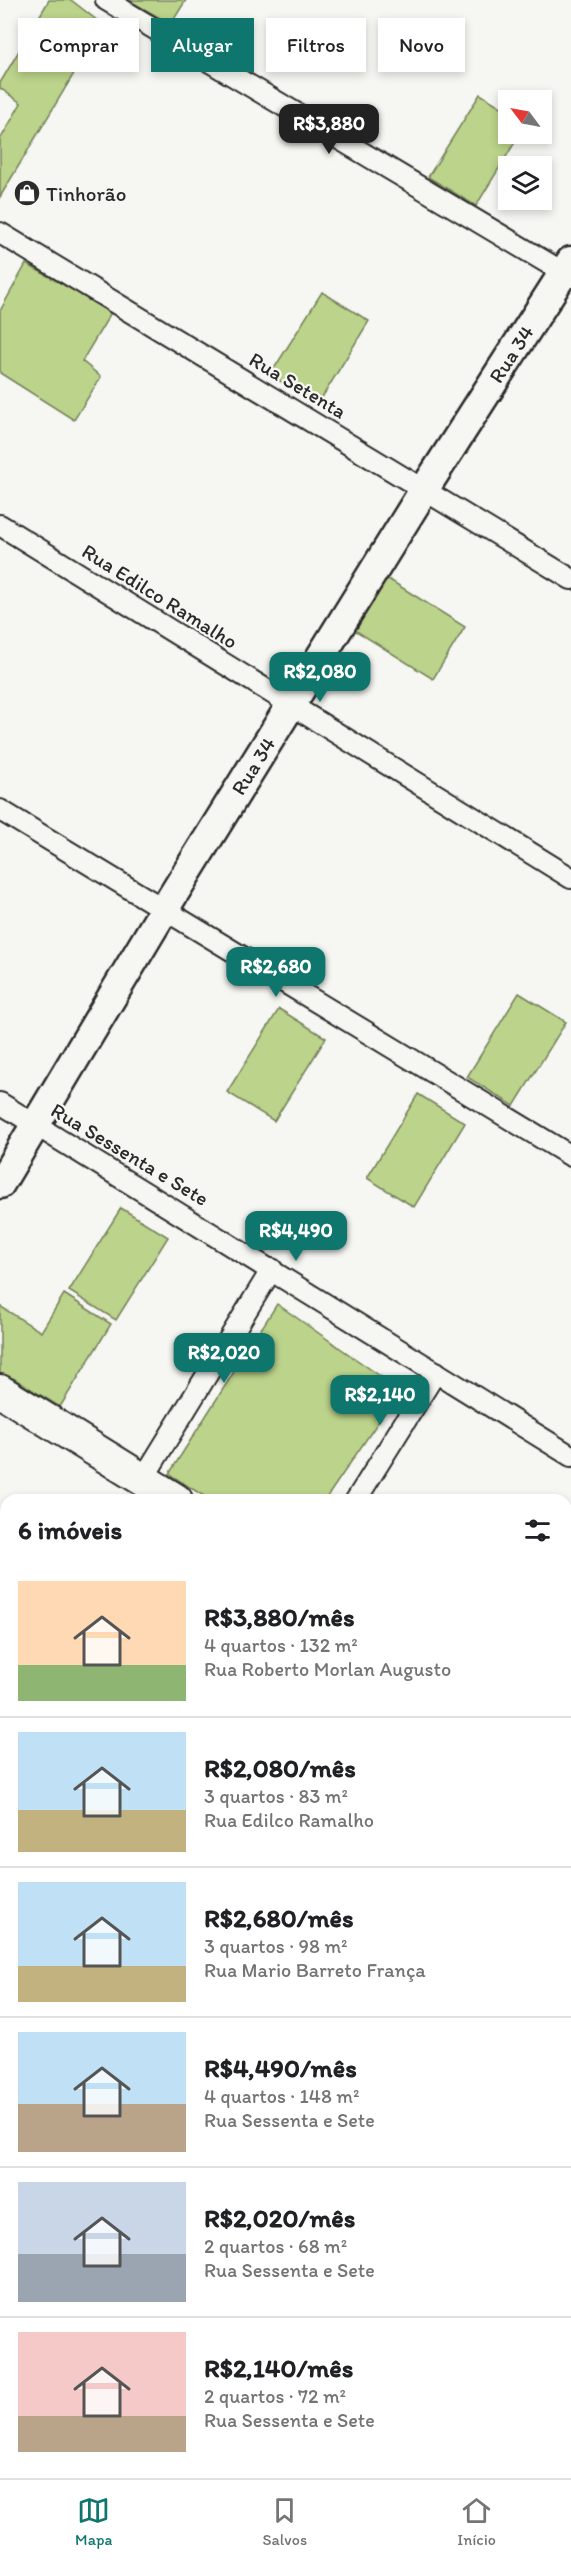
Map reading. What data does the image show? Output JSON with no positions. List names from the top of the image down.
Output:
{
  "streets": {
    "street": [
      "Rua 34",
      "Rua Setenta",
      "Rua Edilco Ramalho",
      "Rua Sessenta e Sete"
    ]
  },
  "crossings": [
    ["Rua 34", "Rua Setenta"],
    ["Rua 34", "Rua Edilco Ramalho"],
    ["Rua 34", "Rua Sessenta e Sete"]
  ],
  "places": {
    "shop": ["Tinhorão"]
  },
  "north": "top left",
  "page": {
    "chip": [
      "Comprar",
      "Alugar",
      "Filtros",
      "Novo"
    ],
    "price": [
      "R$3,880",
      "R$2,080",
      "R$2,680",
      "R$4,490",
      "R$2,020",
      "R$2,140"
    ],
    "heading": "6 imóveis",
    "list": [
      {
        "name": "R$3,880/mês",
        "note": "4 quartos · 132 m² · Rua Roberto Morlan Augusto"
      },
      {
        "name": "R$2,080/mês",
        "note": "3 quartos · 83 m² · Rua Edilco Ramalho"
      },
      {
        "name": "R$2,680/mês",
        "note": "3 quartos · 98 m² · Rua Mario Barreto França"
      },
      {
        "name": "R$4,490/mês",
        "note": "4 quartos · 148 m² · Rua Sessenta e Sete"
      },
      {
        "name": "R$2,020/mês",
        "note": "2 quartos · 68 m² · Rua Sessenta e Sete"
      },
      {
        "name": "R$2,140/mês",
        "note": "2 quartos · 72 m² · Rua Sessenta e Sete"
      }
    ],
    "tabs": ["Mapa", "Salvos", "Início"]
  }
}
